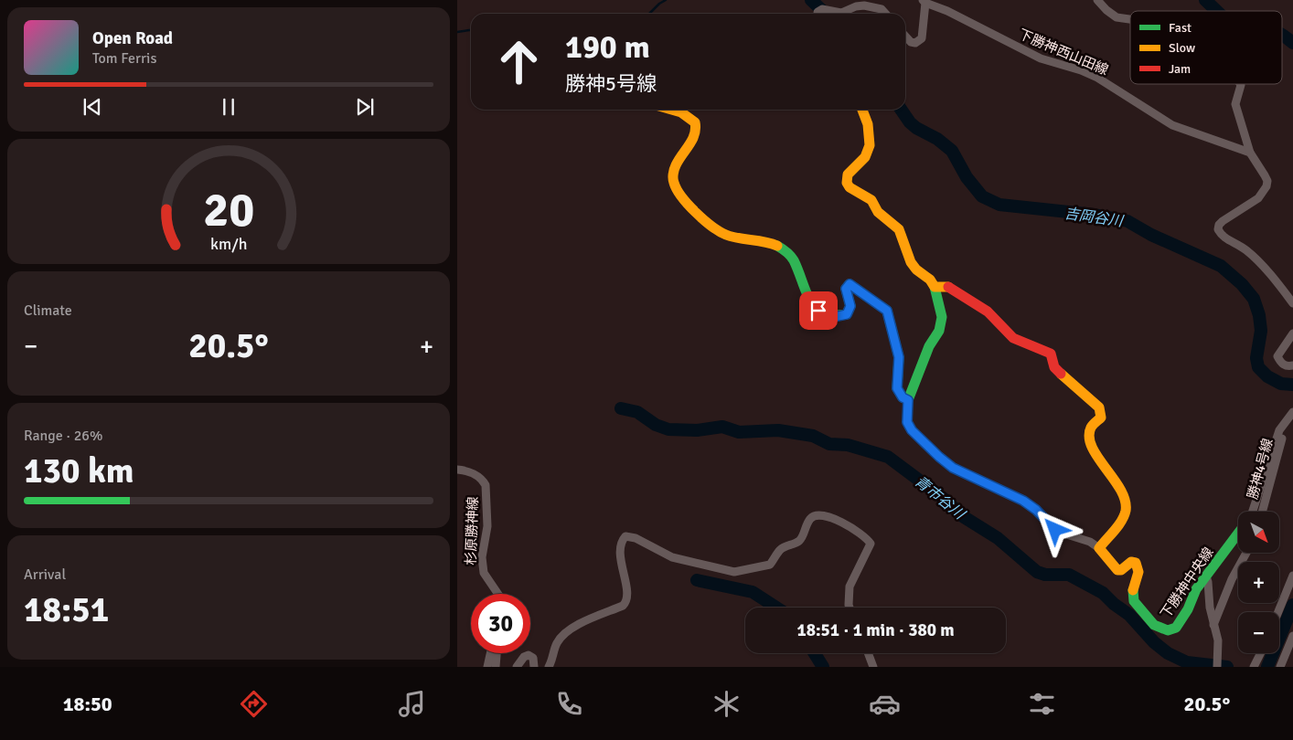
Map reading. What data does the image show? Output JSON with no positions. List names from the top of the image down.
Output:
{
  "streets": {
    "street": [
      "下勝神西山田線",
      "勝神4号線",
      "杉原勝神線",
      "下勝神中央線"
    ]
  },
  "water": ["吉岡谷川", "青市谷川"],
  "legend": ["Fast", "Slow", "Jam"],
  "north": "bottom right",
  "page": {
    "turn": ["190 m", "勝神5号線"],
    "song": ["Open Road", "Tom Ferris"],
    "tile": [
      "Climate",
      ["Range · 26%", "130 km"],
      ["Arrival", "18:51"]
    ],
    "heat": ["−", "20.5°", "+"],
    "map_buttons": ["+", "−"],
    "limit": "30",
    "trip": "18:51 · 1 min · 380 m",
    "tabs": ["18:50", "20.5°"],
    "gauge": ["20", "km/h"]
  }
}
